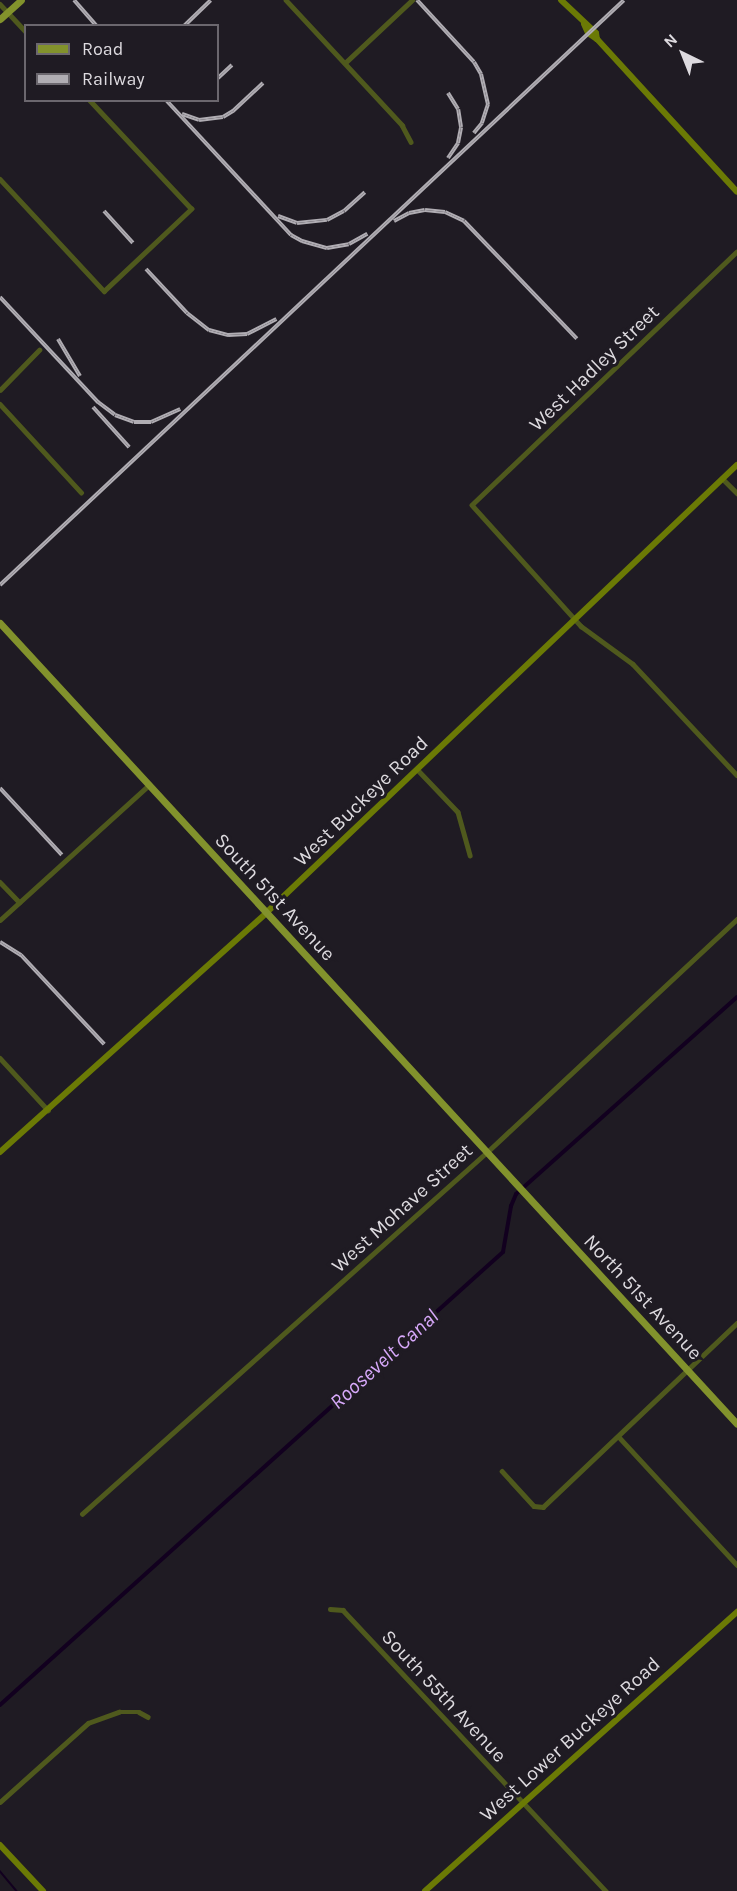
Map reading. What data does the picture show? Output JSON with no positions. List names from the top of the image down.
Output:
{
  "streets": {
    "main road": [
      "West Buckeye Road",
      "South 51st Avenue",
      "North 51st Avenue",
      "West Lower Buckeye Road"
    ],
    "street": ["West Hadley Street", "West Mohave Street", "South 55th Avenue"]
  },
  "crossings": [
    ["West Hadley Street", "West Buckeye Road"],
    ["West Buckeye Road", "South 51st Avenue"],
    ["South 51st Avenue", "West Mohave Street"],
    ["South 51st Avenue", "North 51st Avenue"],
    ["South 55th Avenue", "West Lower Buckeye Road"]
  ],
  "water": ["Roosevelt Canal"],
  "legend": ["Road", "Railway"],
  "north": "top left"
}
